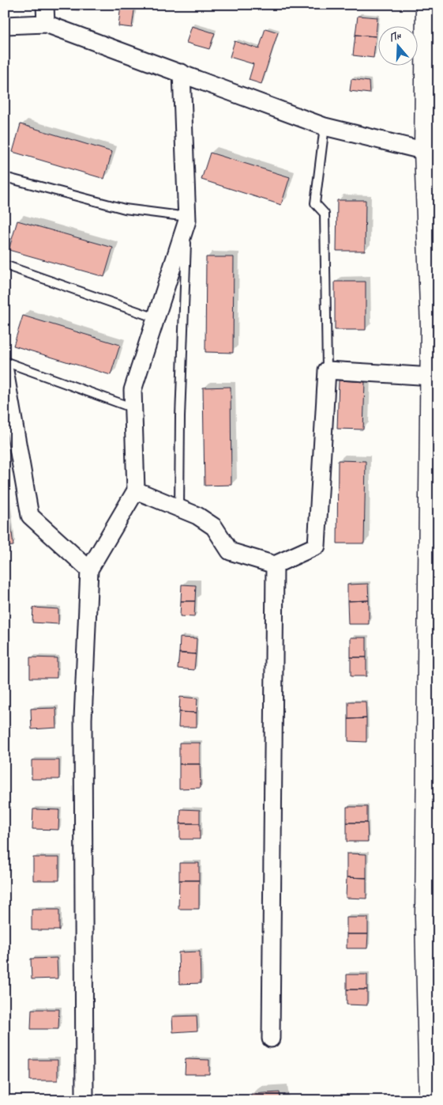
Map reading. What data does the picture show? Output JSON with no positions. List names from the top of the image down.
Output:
{
  "north": "top"
}
